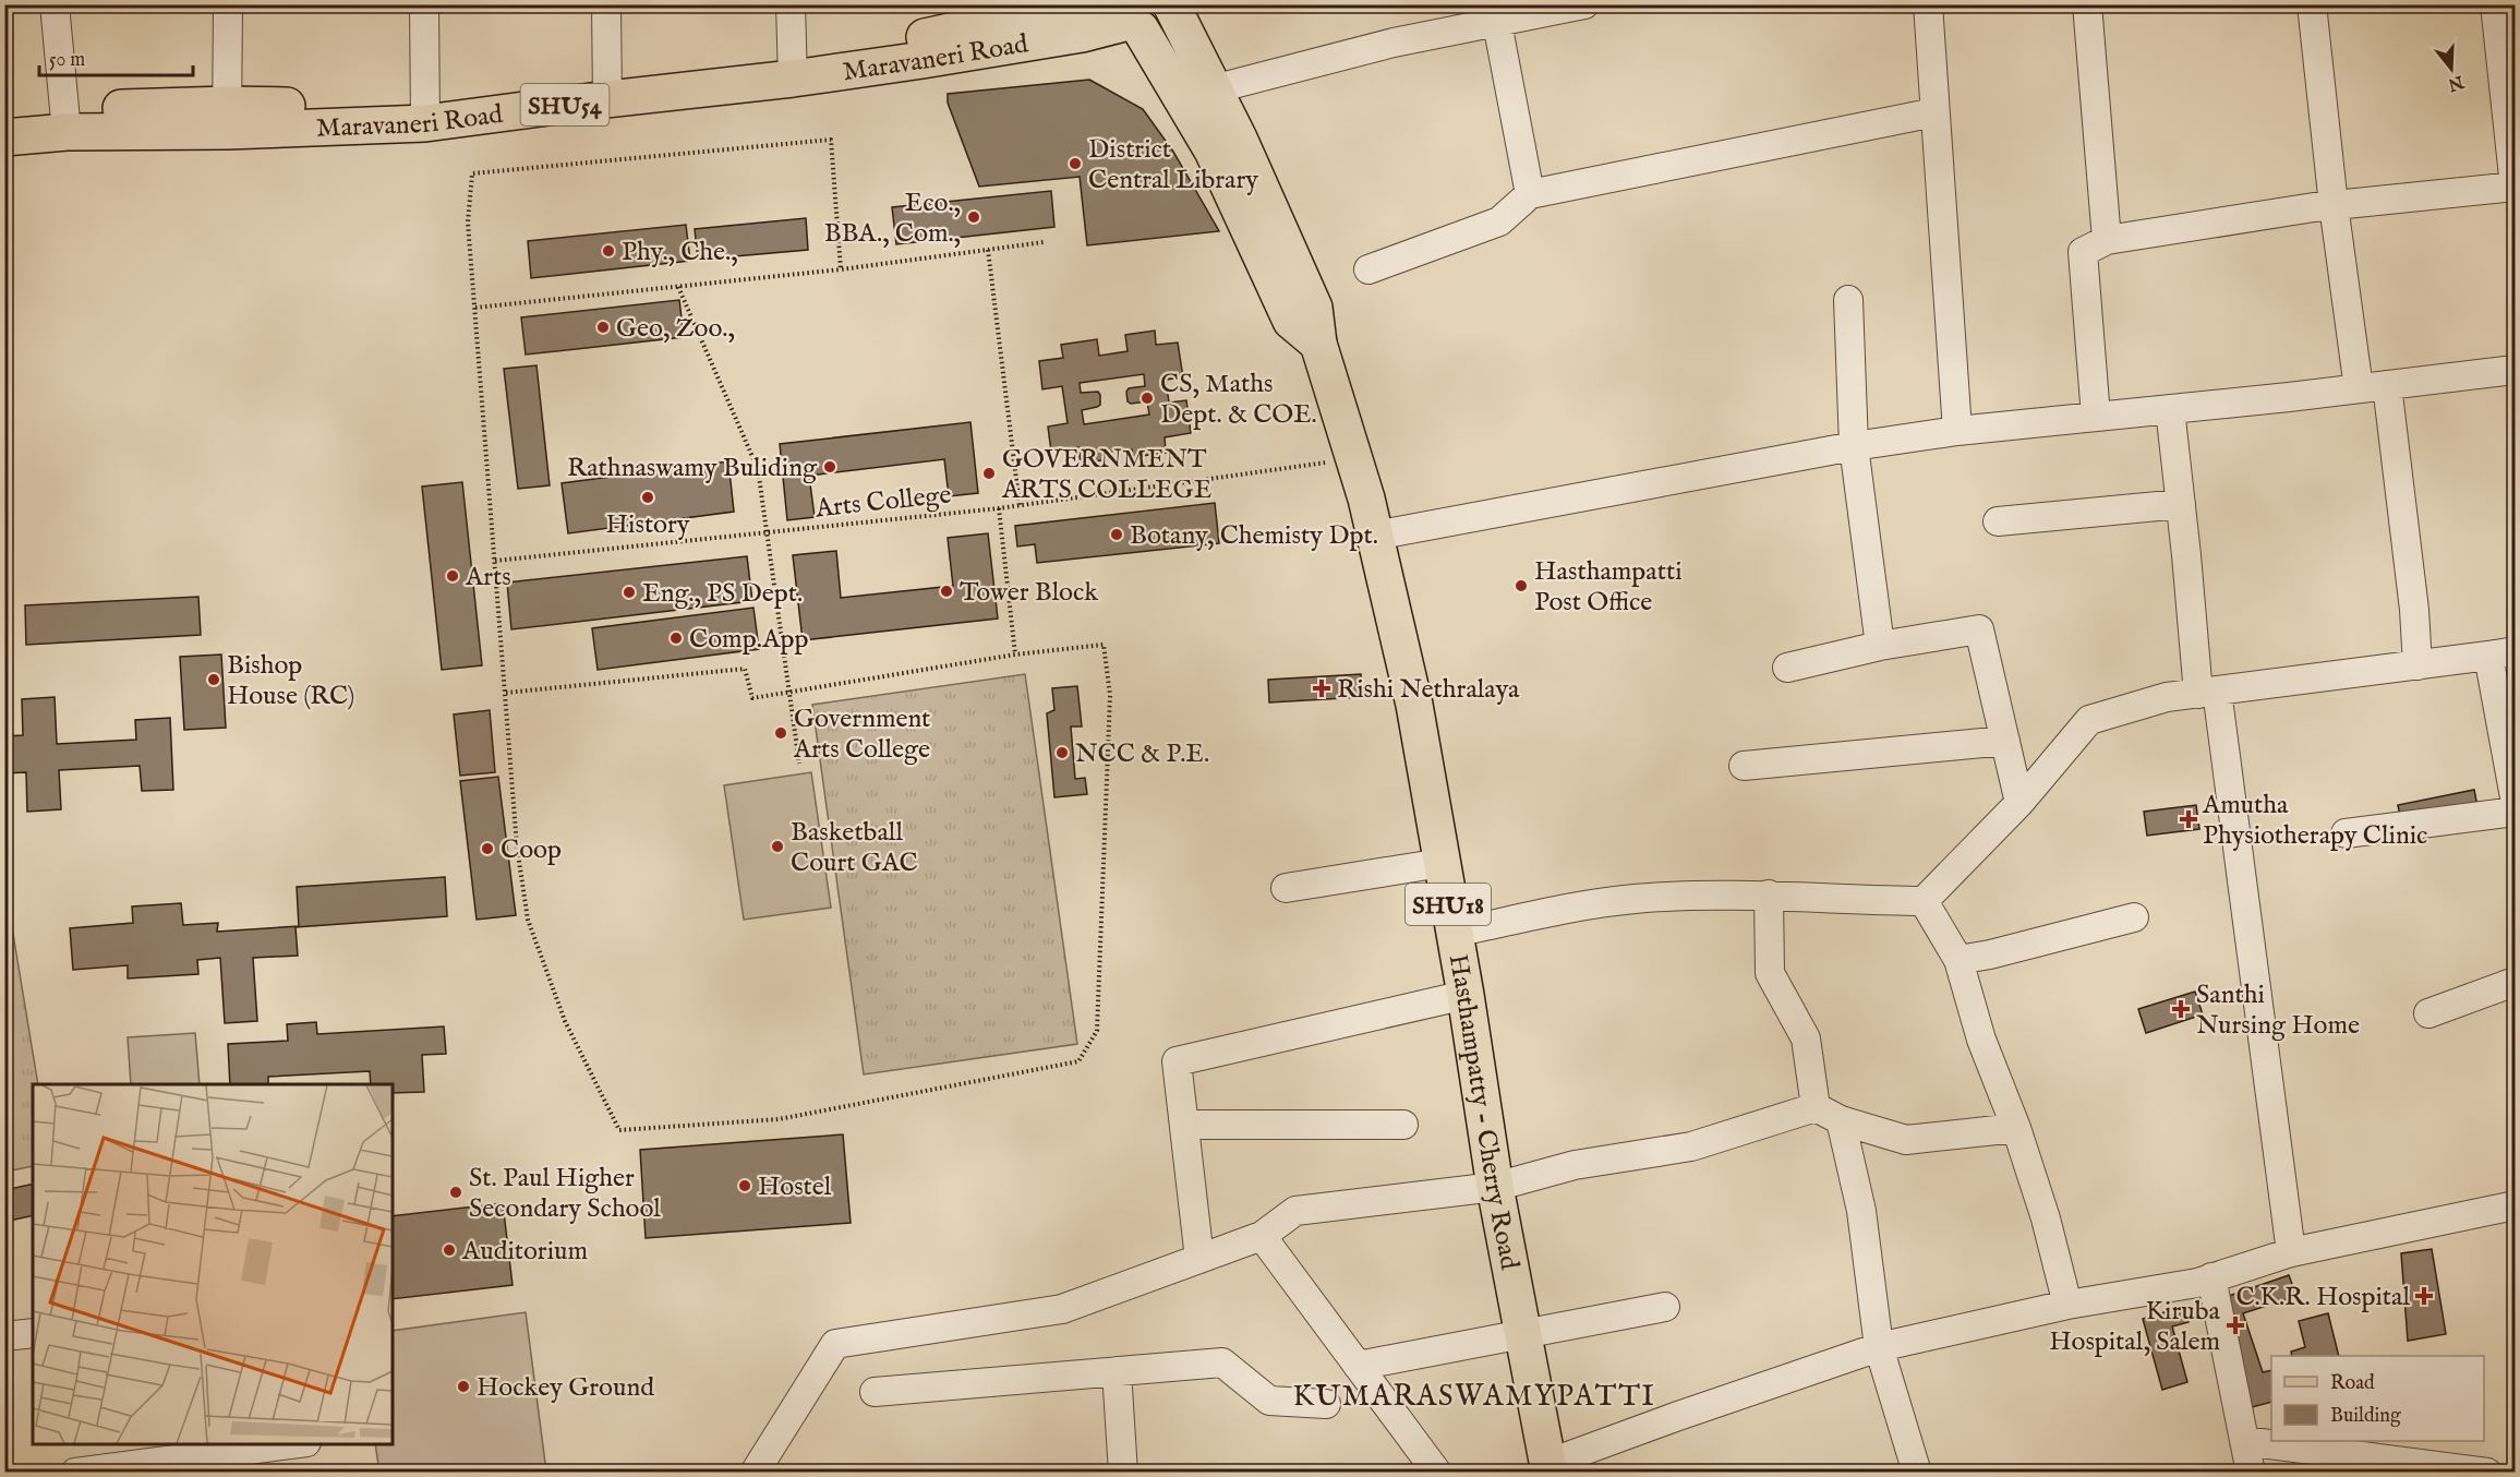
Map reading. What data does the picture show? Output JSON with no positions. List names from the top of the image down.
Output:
{
  "streets": {
    "main road": [
      "Maravaneri Road",
      "SHU54",
      "SHU18",
      "Hasthampatty - Cherry Road"
    ],
    "path": ["Arts College"]
  },
  "crossings": [
    ["Arts College", "Hasthampatty - Cherry Road"]
  ],
  "districts": ["KUMARASWAMYPATTI"],
  "places": {
    "other": [
      "District Central Library",
      "Eco., BBA., Com.,",
      "Phy., Che.,",
      "Geo, Zoo.,",
      "CS, Maths Dept. & COE.",
      "Rathnaswamy Buliding",
      "GOVERNMENT ARTS COLLEGE",
      "History",
      "Botany, Chemisty Dpt.",
      "Arts",
      "Hasthampatti Post Office",
      "Tower Block",
      "Eng., PS Dept.",
      "Comp.App",
      "Bishop House (RC)",
      "Government Arts College",
      "NCC & P.E.",
      "Basketball Court GAC",
      "Coop",
      "Hostel",
      "St. Paul Higher Secondary School",
      "Auditorium",
      "Hockey Ground"
    ],
    "health": [
      "Rishi Nethralaya",
      "Amutha Physiotherapy Clinic",
      "Santhi Nursing Home",
      "C.K.R. Hospital",
      "Kiruba Hospital, Salem"
    ]
  },
  "legend": ["Road", "Building"],
  "scale_bar": "50 m",
  "north": "bottom"
}
